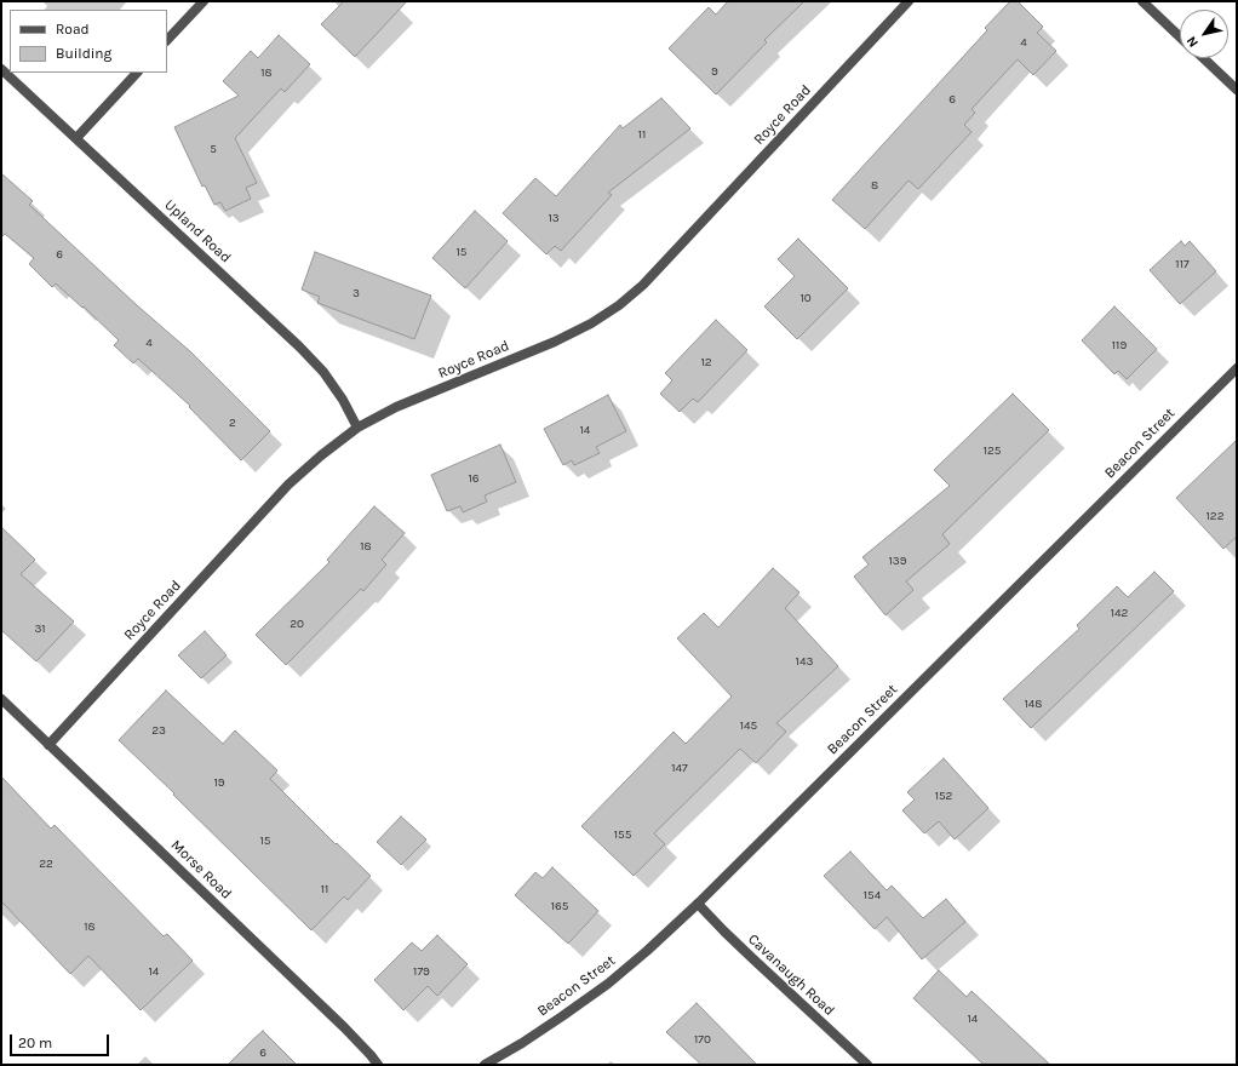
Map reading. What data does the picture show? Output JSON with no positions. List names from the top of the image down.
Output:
{
  "streets": {
    "street": [
      "Royce Road",
      "Upland Road",
      "Beacon Street",
      "Morse Road",
      "Cavanaugh Road"
    ]
  },
  "crossings": [
    ["Royce Road", "Upland Road"],
    ["Royce Road", "Morse Road"],
    ["Beacon Street", "Cavanaugh Road"]
  ],
  "house_numbers": [
    "4",
    "9",
    "18",
    "6",
    "11",
    "5",
    "8",
    "13",
    "15",
    "6",
    "117",
    "3",
    "10",
    "4",
    "119",
    "12",
    "2",
    "14",
    "125",
    "16",
    "122",
    "18",
    "139",
    "142",
    "20",
    "31",
    "143",
    "148",
    "145",
    "23",
    "147",
    "19",
    "152",
    "155",
    "15",
    "22",
    "11",
    "154",
    "165",
    "18",
    "14",
    "179",
    "14",
    "170",
    "6"
  ],
  "legend": ["Road", "Building"],
  "scale_bar": "20 m",
  "north": "bottom left"
}
